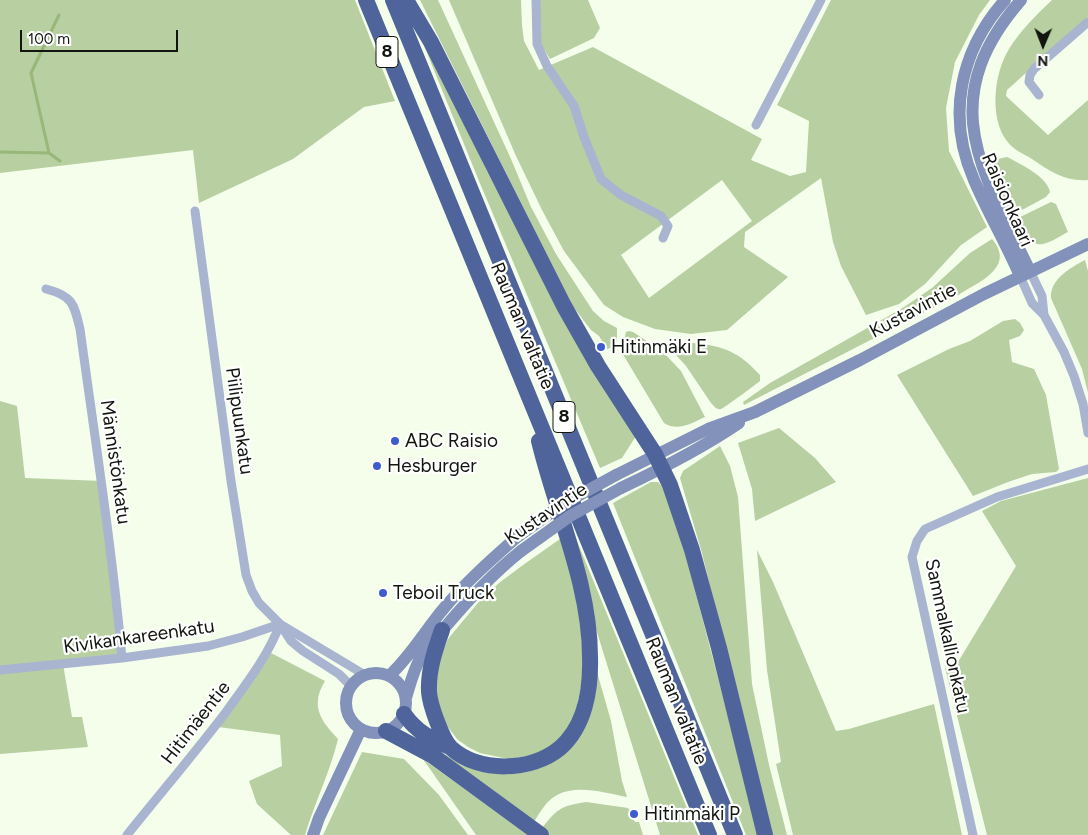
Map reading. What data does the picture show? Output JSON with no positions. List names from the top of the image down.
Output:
{
  "streets": {
    "highway": ["8", "Rauman valtatie"],
    "main road": ["Raisionkaari", "Kustavintie"],
    "street": [
      "Piilipuunkatu",
      "Männistönkatu",
      "Sammalkallionkatu",
      "Kivikankareenkatu",
      "Hitimäentie"
    ]
  },
  "crossings": [
    ["Raisionkaari", "Kustavintie"],
    ["Piilipuunkatu", "Kivikankareenkatu"],
    ["Piilipuunkatu", "Hitimäentie"],
    ["Männistönkatu", "Kivikankareenkatu"],
    ["Kivikankareenkatu", "Hitimäentie"]
  ],
  "places": [
    "Hitinmäki E",
    "ABC Raisio",
    "Hesburger",
    "Teboil Truck",
    "Hitinmäki P"
  ],
  "scale_bar": "100 m",
  "north": "bottom"
}
